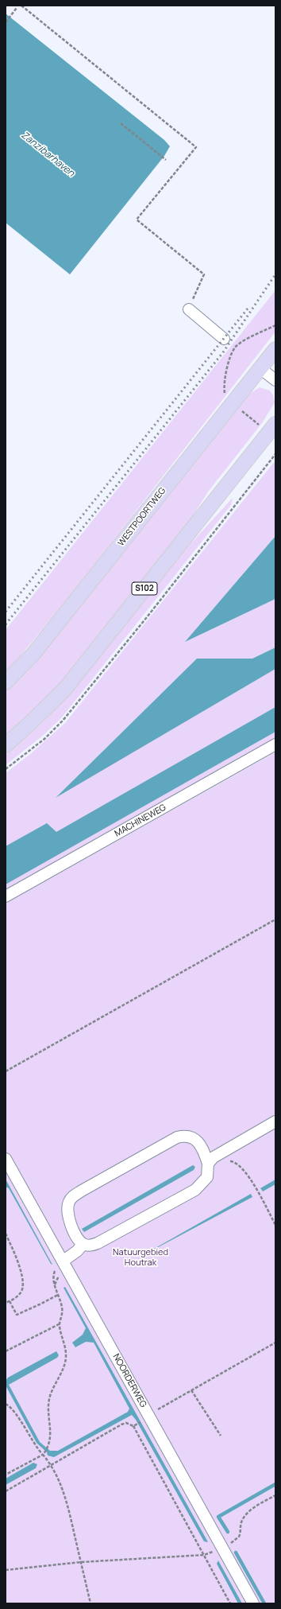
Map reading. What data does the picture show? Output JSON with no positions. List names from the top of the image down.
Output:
{
  "streets": {
    "main road": ["WESTPOORTWEG", "S102"],
    "street": ["MACHINEWEG", "NOORDERWEG"]
  },
  "water": ["Zanzibarhaven"],
  "parks": ["Natuurgebied Houtrak"]
}
